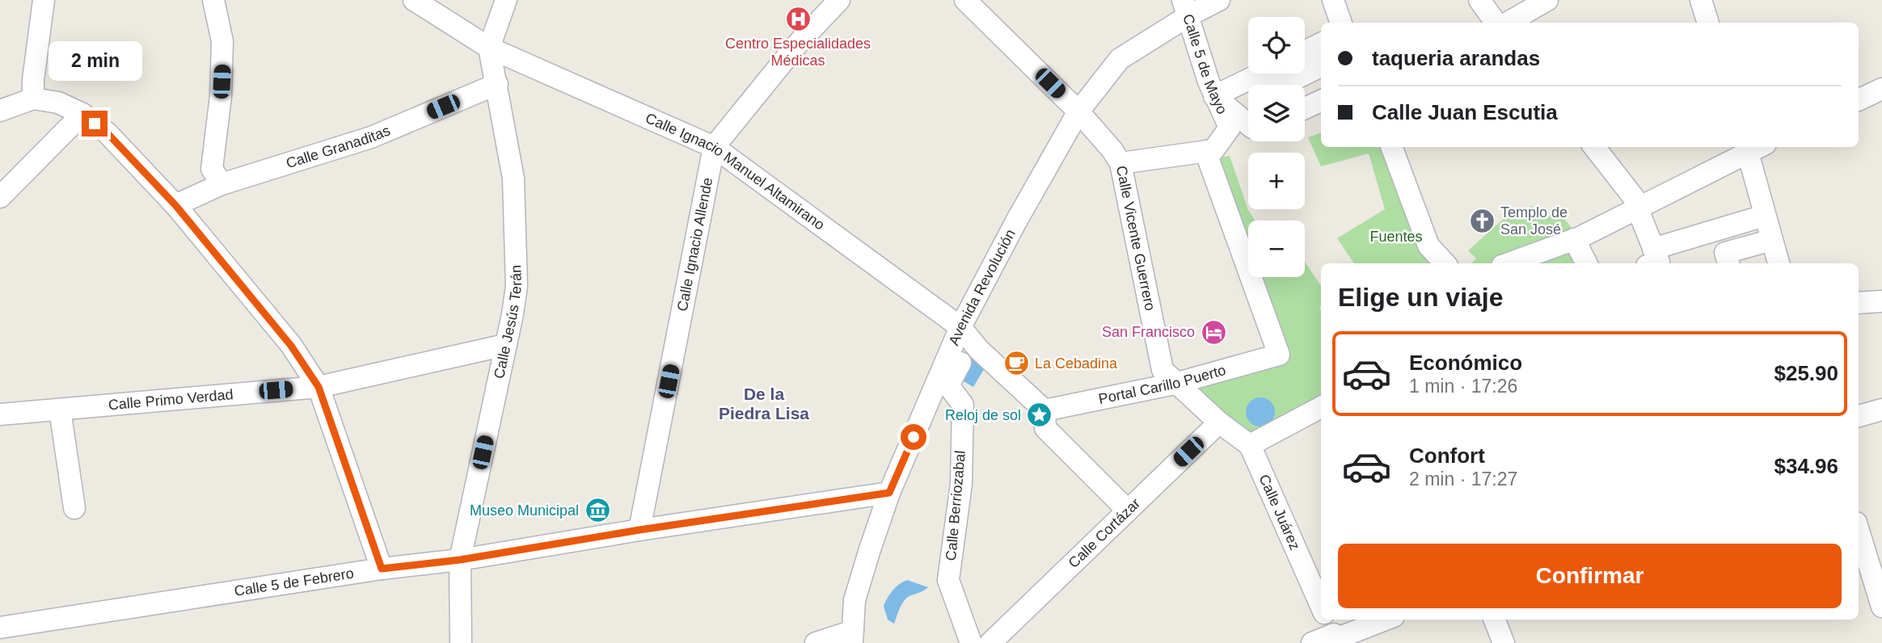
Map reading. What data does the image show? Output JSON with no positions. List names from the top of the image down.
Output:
{
  "streets": {
    "street": [
      "Calle 5 de Mayo",
      "Calle Granaditas",
      "Calle Ignacio Manuel Altamirano",
      "Calle Vicente Guerrero",
      "Calle Ignacio Allende",
      "Avenida Revolución",
      "Calle Jesús Terán",
      "Portal Carillo Puerto",
      "Calle Primo Verdad",
      "Calle Berriozabal",
      "Calle Juárez",
      "Calle Cortázar",
      "Calle 5 de Febrero"
    ]
  },
  "crossings": [
    ["Calle 5 de Mayo", "Avenida Revolución"],
    ["Calle Granaditas", "Calle Jesús Terán"],
    ["Calle Ignacio Manuel Altamirano", "Calle Ignacio Allende"],
    ["Calle Ignacio Manuel Altamirano", "Avenida Revolución"],
    ["Calle Ignacio Manuel Altamirano", "Calle Jesús Terán"],
    ["Calle Ignacio Manuel Altamirano", "Portal Carillo Puerto"],
    ["Calle Ignacio Manuel Altamirano", "Calle Berriozabal"],
    ["Calle Vicente Guerrero", "Avenida Revolución"],
    ["Calle Vicente Guerrero", "Portal Carillo Puerto"],
    ["Calle Vicente Guerrero", "Calle Juárez"],
    ["Calle Vicente Guerrero", "Calle Cortázar"],
    ["Calle Ignacio Allende", "Calle 5 de Febrero"],
    ["Avenida Revolución", "Calle Berriozabal"],
    ["Avenida Revolución", "Calle 5 de Febrero"],
    ["Calle Jesús Terán", "Calle Primo Verdad"],
    ["Calle Jesús Terán", "Calle 5 de Febrero"],
    ["Calle Juárez", "Calle Cortázar"]
  ],
  "districts": ["De la Piedra Lisa"],
  "parks": ["Fuentes"],
  "places": {
    "hospital": ["Centro Especialidades Médicas"],
    "church": ["Templo de San José"],
    "hotel": ["San Francisco"],
    "cafe": ["La Cebadina"],
    "place": ["Reloj de sol"],
    "museum": ["Museo Municipal"]
  },
  "page": {
    "map_buttons": ["+", "−"],
    "banner": ["taqueria arandas", "Calle Juan Escutia"],
    "bubble": "2 min",
    "heading": "Elige un viaje",
    "list": [
      {
        "name": "Económico",
        "note": "1 min · 17:26",
        "value": "$25.90"
      },
      {
        "name": "Confort",
        "note": "2 min · 17:27",
        "value": "$34.96"
      }
    ],
    "buttons": "Confirmar"
  }
}
